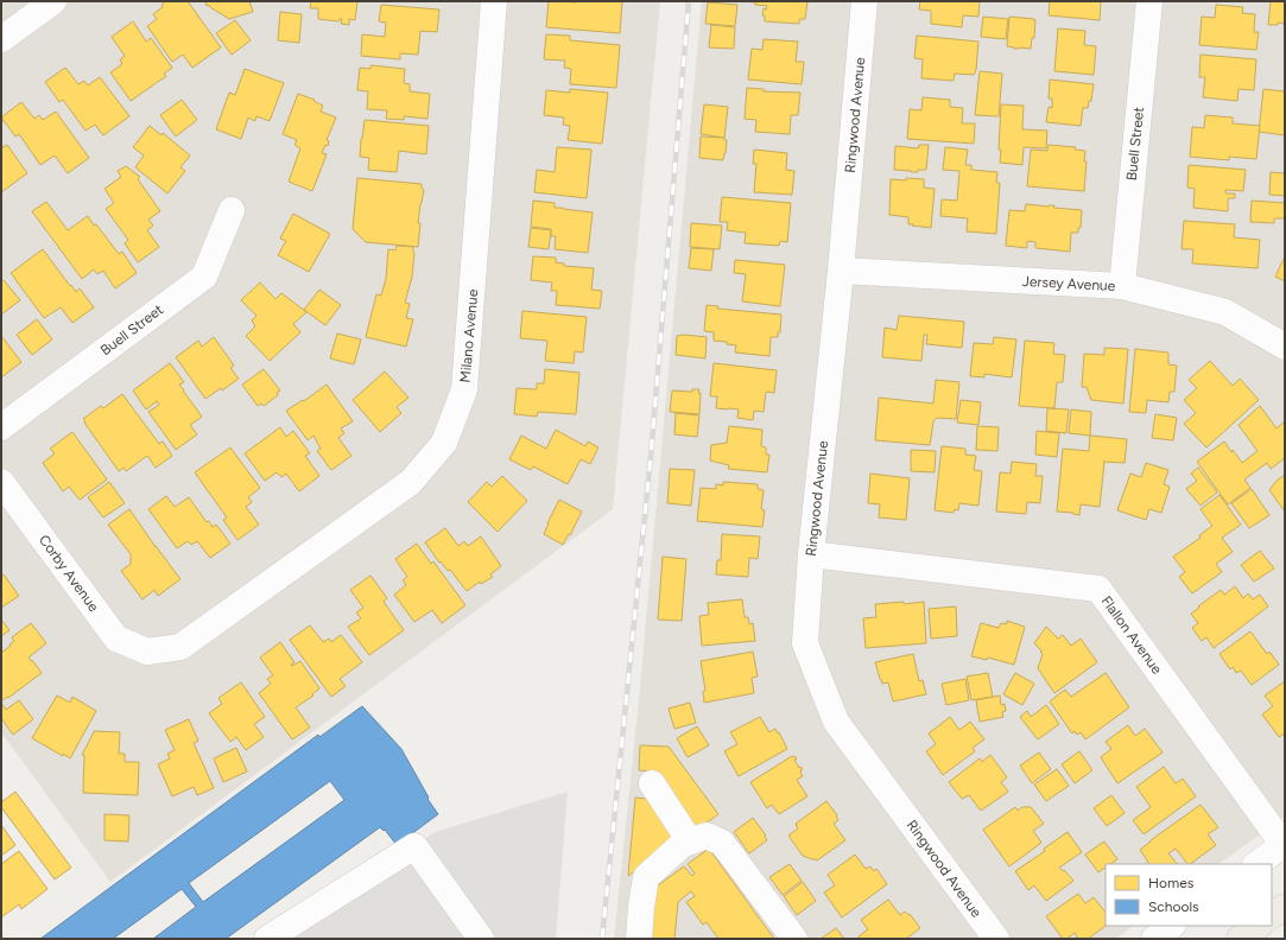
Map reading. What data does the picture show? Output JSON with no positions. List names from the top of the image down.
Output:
{
  "streets": {
    "street": [
      "Ringwood Avenue",
      "Buell Street",
      "Jersey Avenue",
      "Milano Avenue",
      "Corby Avenue",
      "Flallon Avenue"
    ]
  },
  "crossings": [
    ["Ringwood Avenue", "Jersey Avenue"],
    ["Ringwood Avenue", "Flallon Avenue"],
    ["Buell Street", "Jersey Avenue"],
    ["Milano Avenue", "Corby Avenue"]
  ],
  "legend": ["Homes", "Schools"]
}
